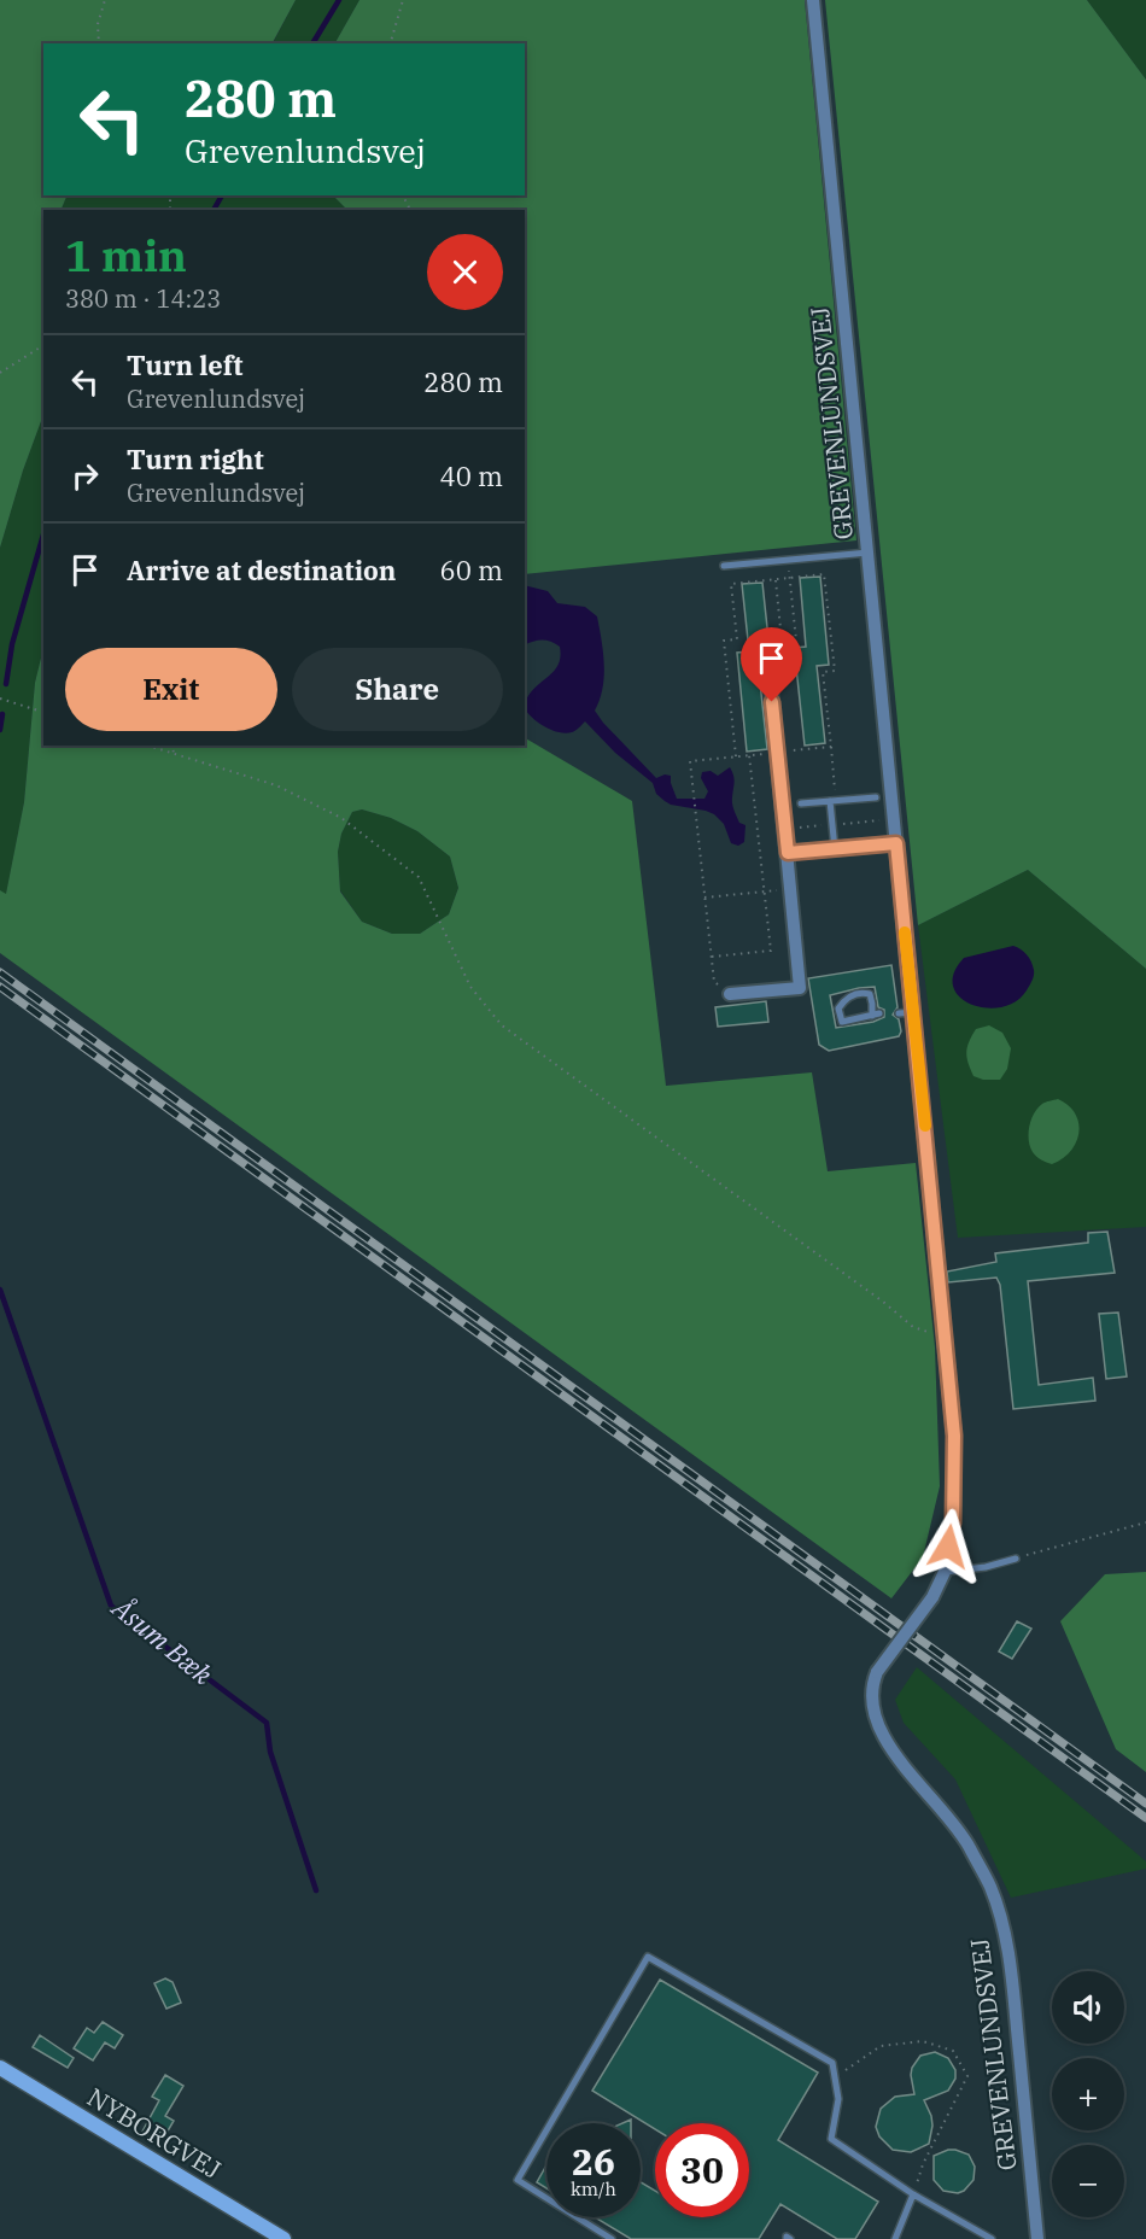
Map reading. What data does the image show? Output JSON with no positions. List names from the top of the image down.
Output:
{
  "streets": {
    "main road": ["NYBORGVEJ"],
    "street": ["GREVENLUNDSVEJ"]
  },
  "water": ["Åsum Bæk"],
  "page": {
    "turn": ["280 m", "Grevenlundsvej"],
    "heading": ["1 min", "380 m · 14:23"],
    "list": [
      {
        "name": "Turn left",
        "note": "Grevenlundsvej",
        "value": "280 m"
      },
      {
        "name": "Turn right",
        "note": "Grevenlundsvej",
        "value": "40 m"
      },
      {
        "name": "Arrive at destination",
        "value": "60 m"
      }
    ],
    "buttons": ["Exit", "Share"],
    "map_buttons": ["+", "−"],
    "speed": "26 km/h",
    "limit": "30"
  }
}
